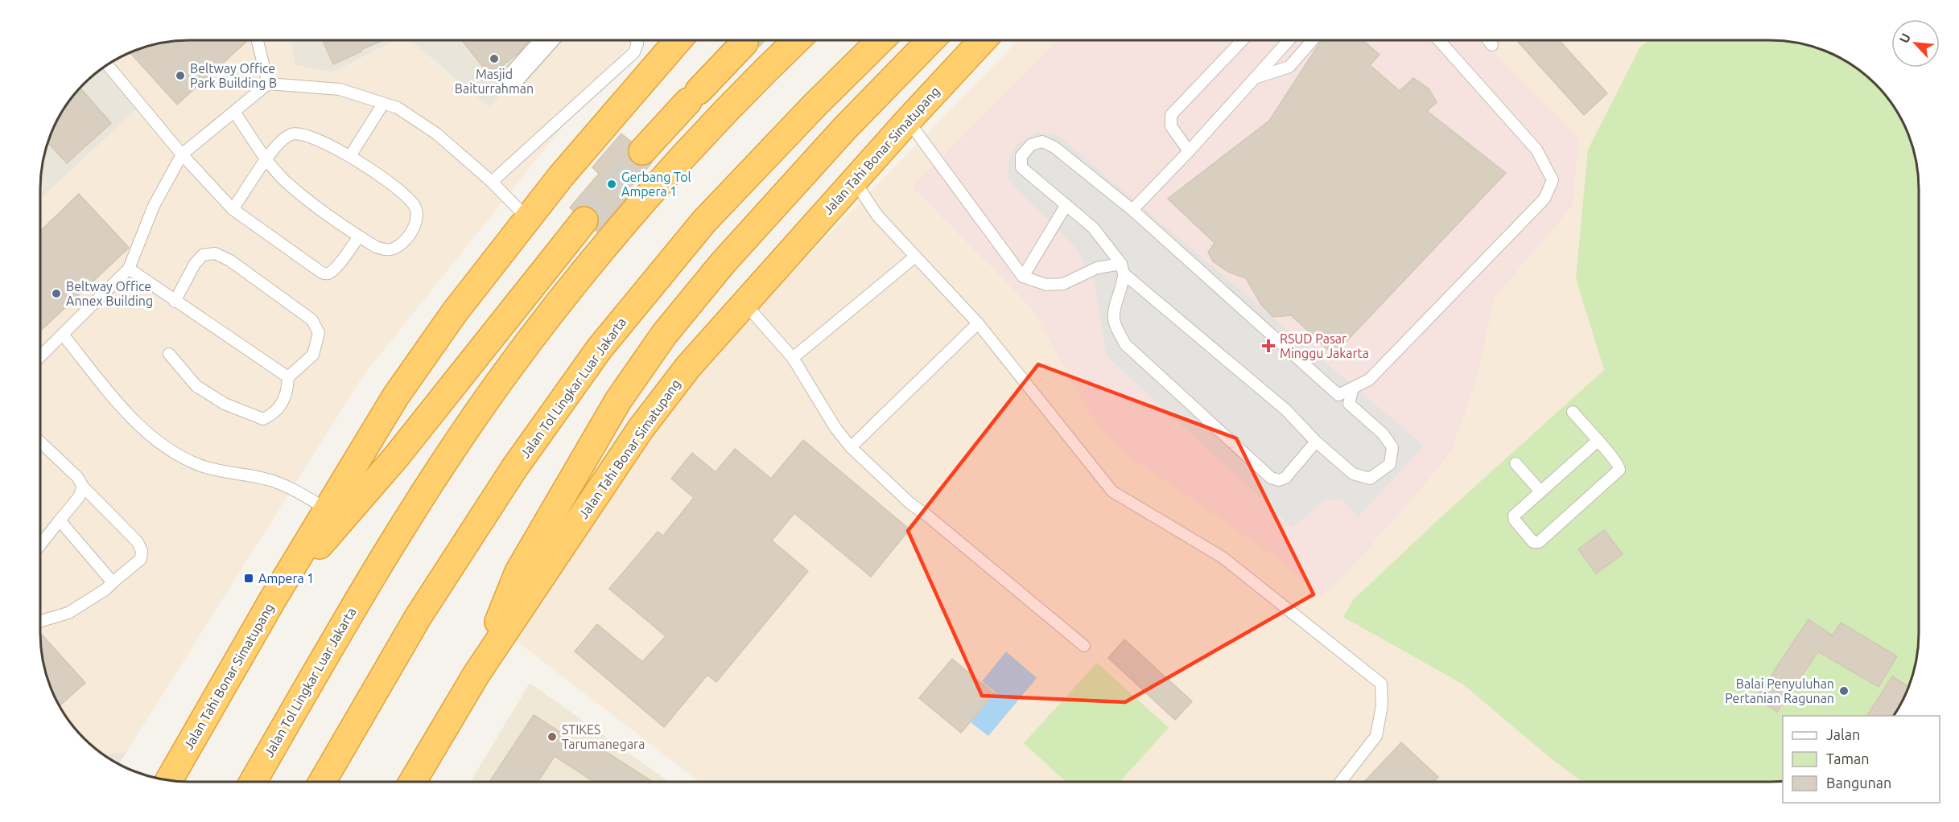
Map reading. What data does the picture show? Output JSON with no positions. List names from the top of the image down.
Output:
{
  "streets": {
    "highway": ["Jalan Tahi Bonar Simatupang", "Jalan Tol Lingkar Luar Jakarta"]
  },
  "places": {
    "other": [
      "Masjid Baiturrahman",
      "Beltway Office Park Building B",
      "Gerbang Tol Ampera 1",
      "Beltway Office Annex Building",
      "Balai Penyuluhan Pertanian Ragunan",
      "STIKES Tarumanegara"
    ],
    "health": ["RSUD Pasar Minggu Jakarta"],
    "transit": ["Ampera 1"]
  },
  "legend": ["Jalan", "Taman", "Bangunan"],
  "north": "top left"
}
